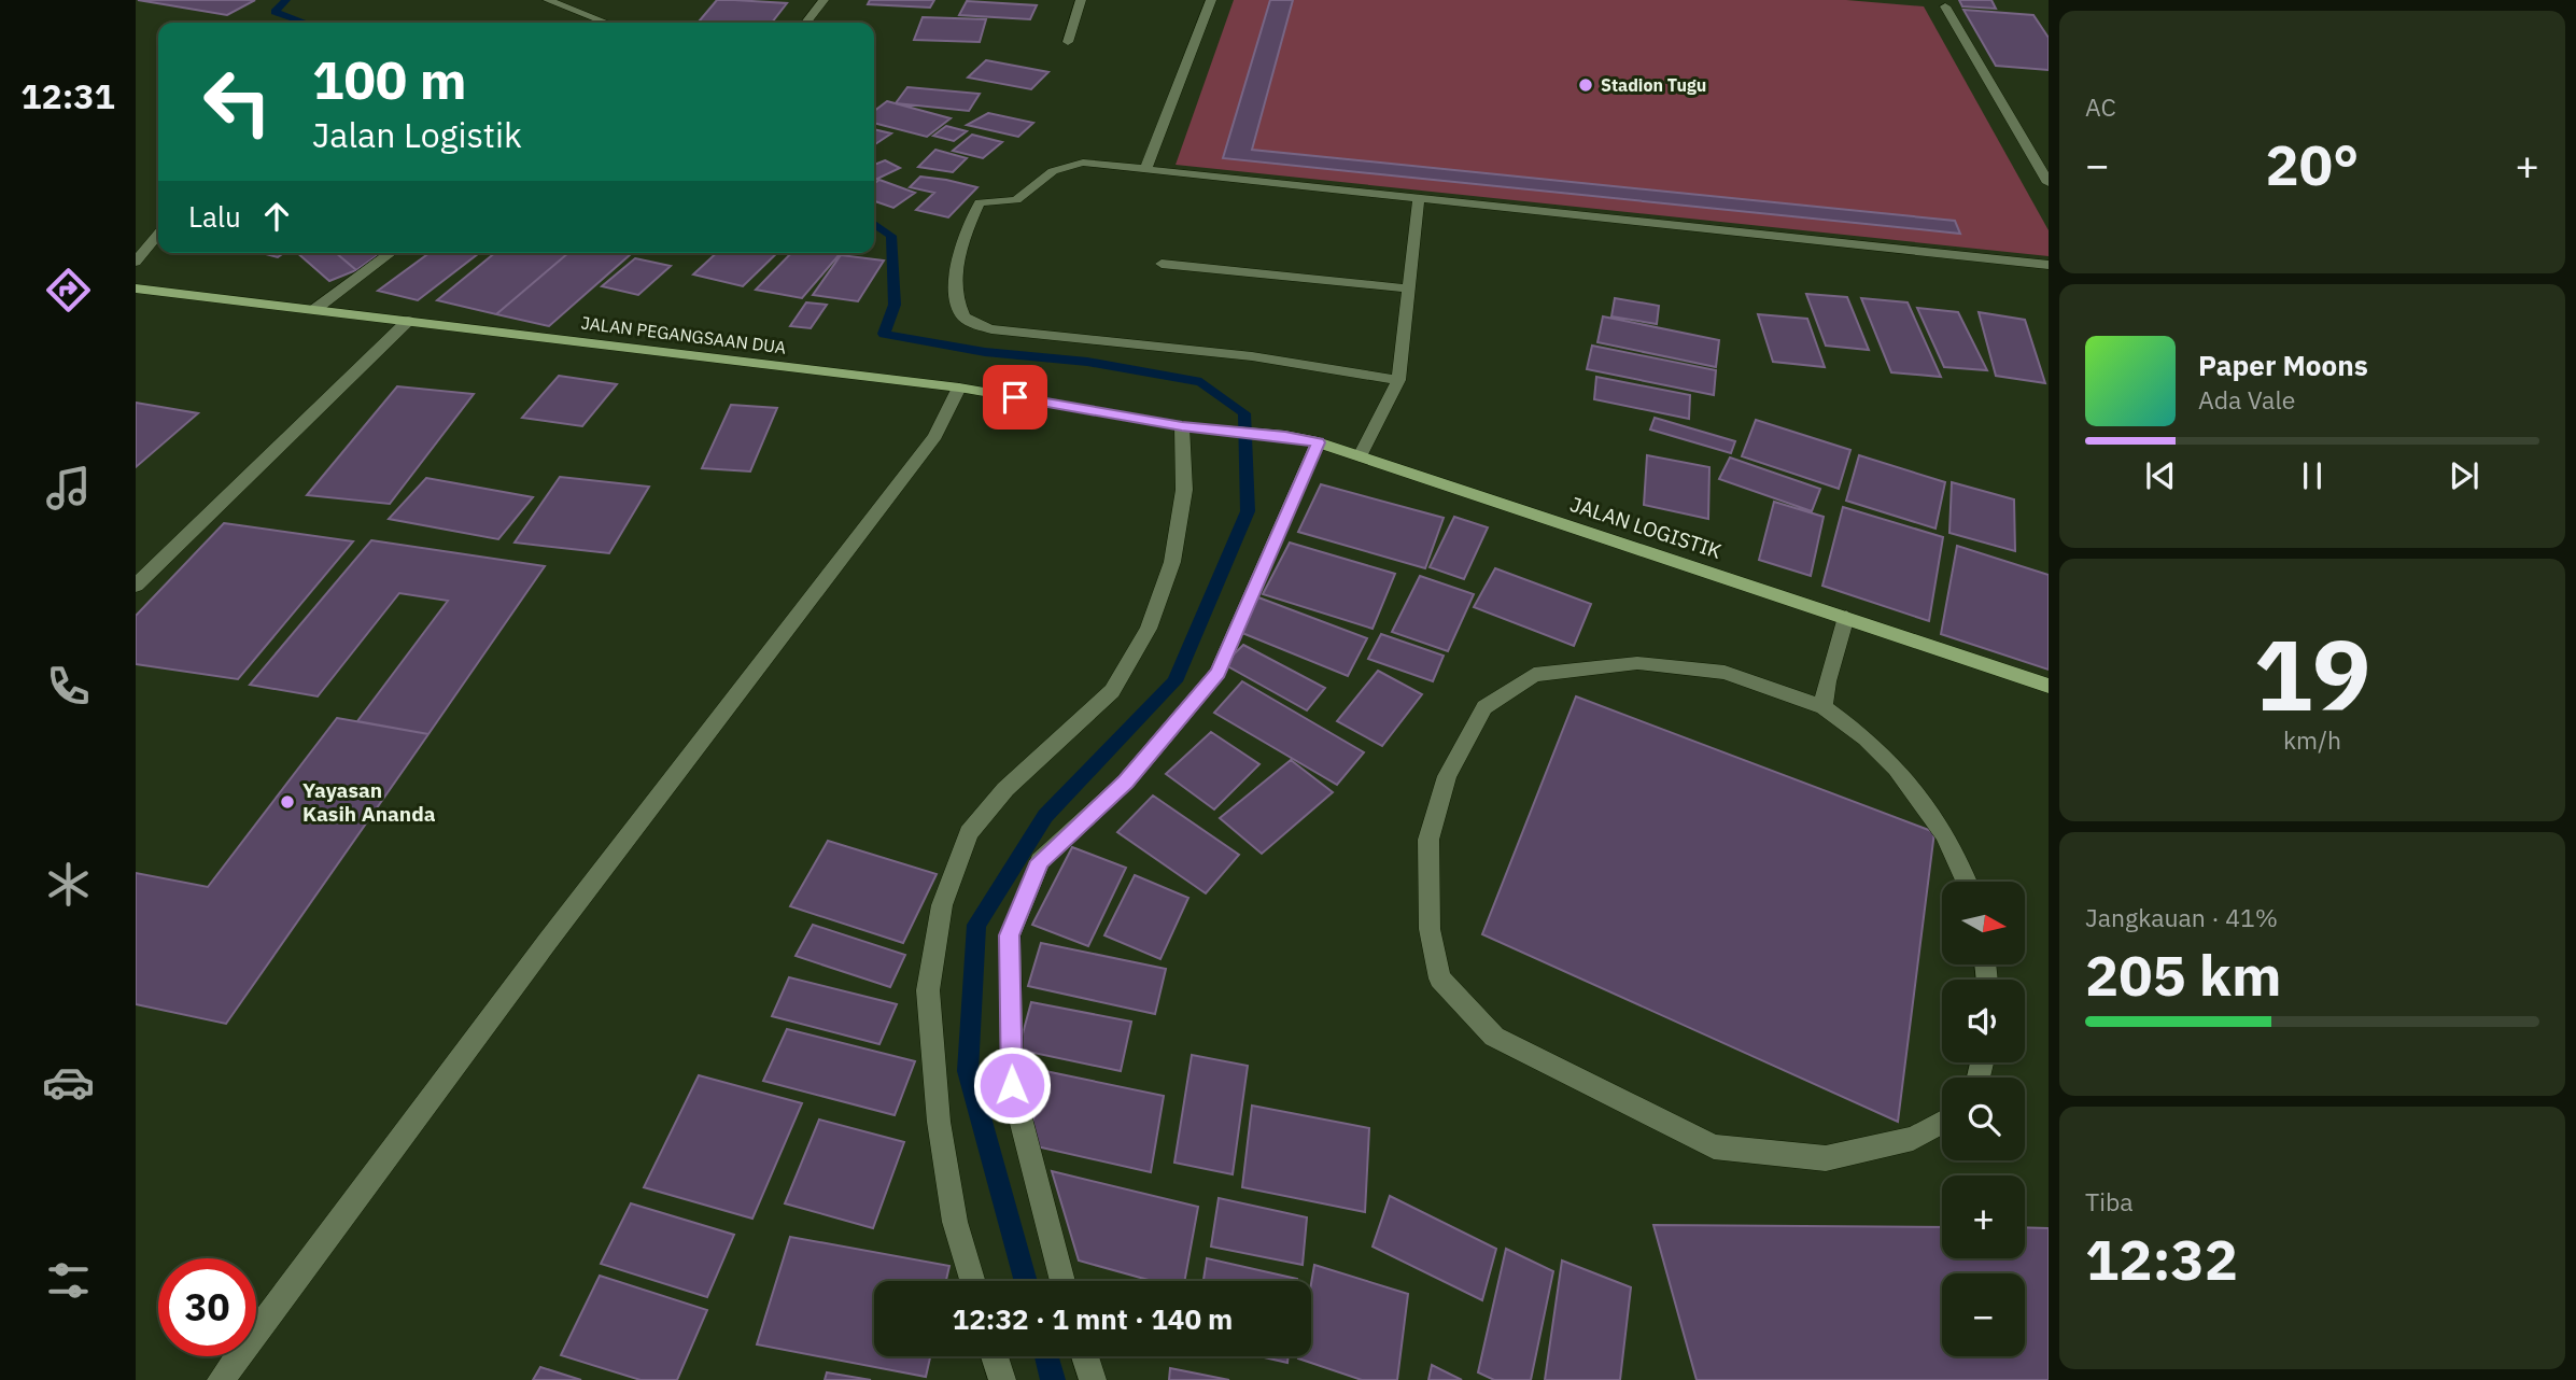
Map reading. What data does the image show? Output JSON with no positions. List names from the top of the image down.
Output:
{
  "streets": {
    "main road": ["JALAN PEGANGSAAN DUA", "JALAN LOGISTIK"]
  },
  "crossings": [
    ["JALAN PEGANGSAAN DUA", "JALAN LOGISTIK"]
  ],
  "places": ["Stadion Tugu", "Yayasan Kasih Ananda"],
  "north": "right",
  "page": {
    "tabs": "12:31",
    "tile": [
      "AC",
      ["19", "km/h"],
      ["Jangkauan · 41%", "205 km"],
      ["Tiba", "12:32"]
    ],
    "turn": ["100 m", "Jalan Logistik"],
    "heat": ["−", "20°", "+"],
    "then": "Lalu",
    "song": ["Paper Moons", "Ada Vale"],
    "map_buttons": ["+", "−"],
    "limit": "30",
    "trip": "12:32 · 1 mnt · 140 m"
  }
}
